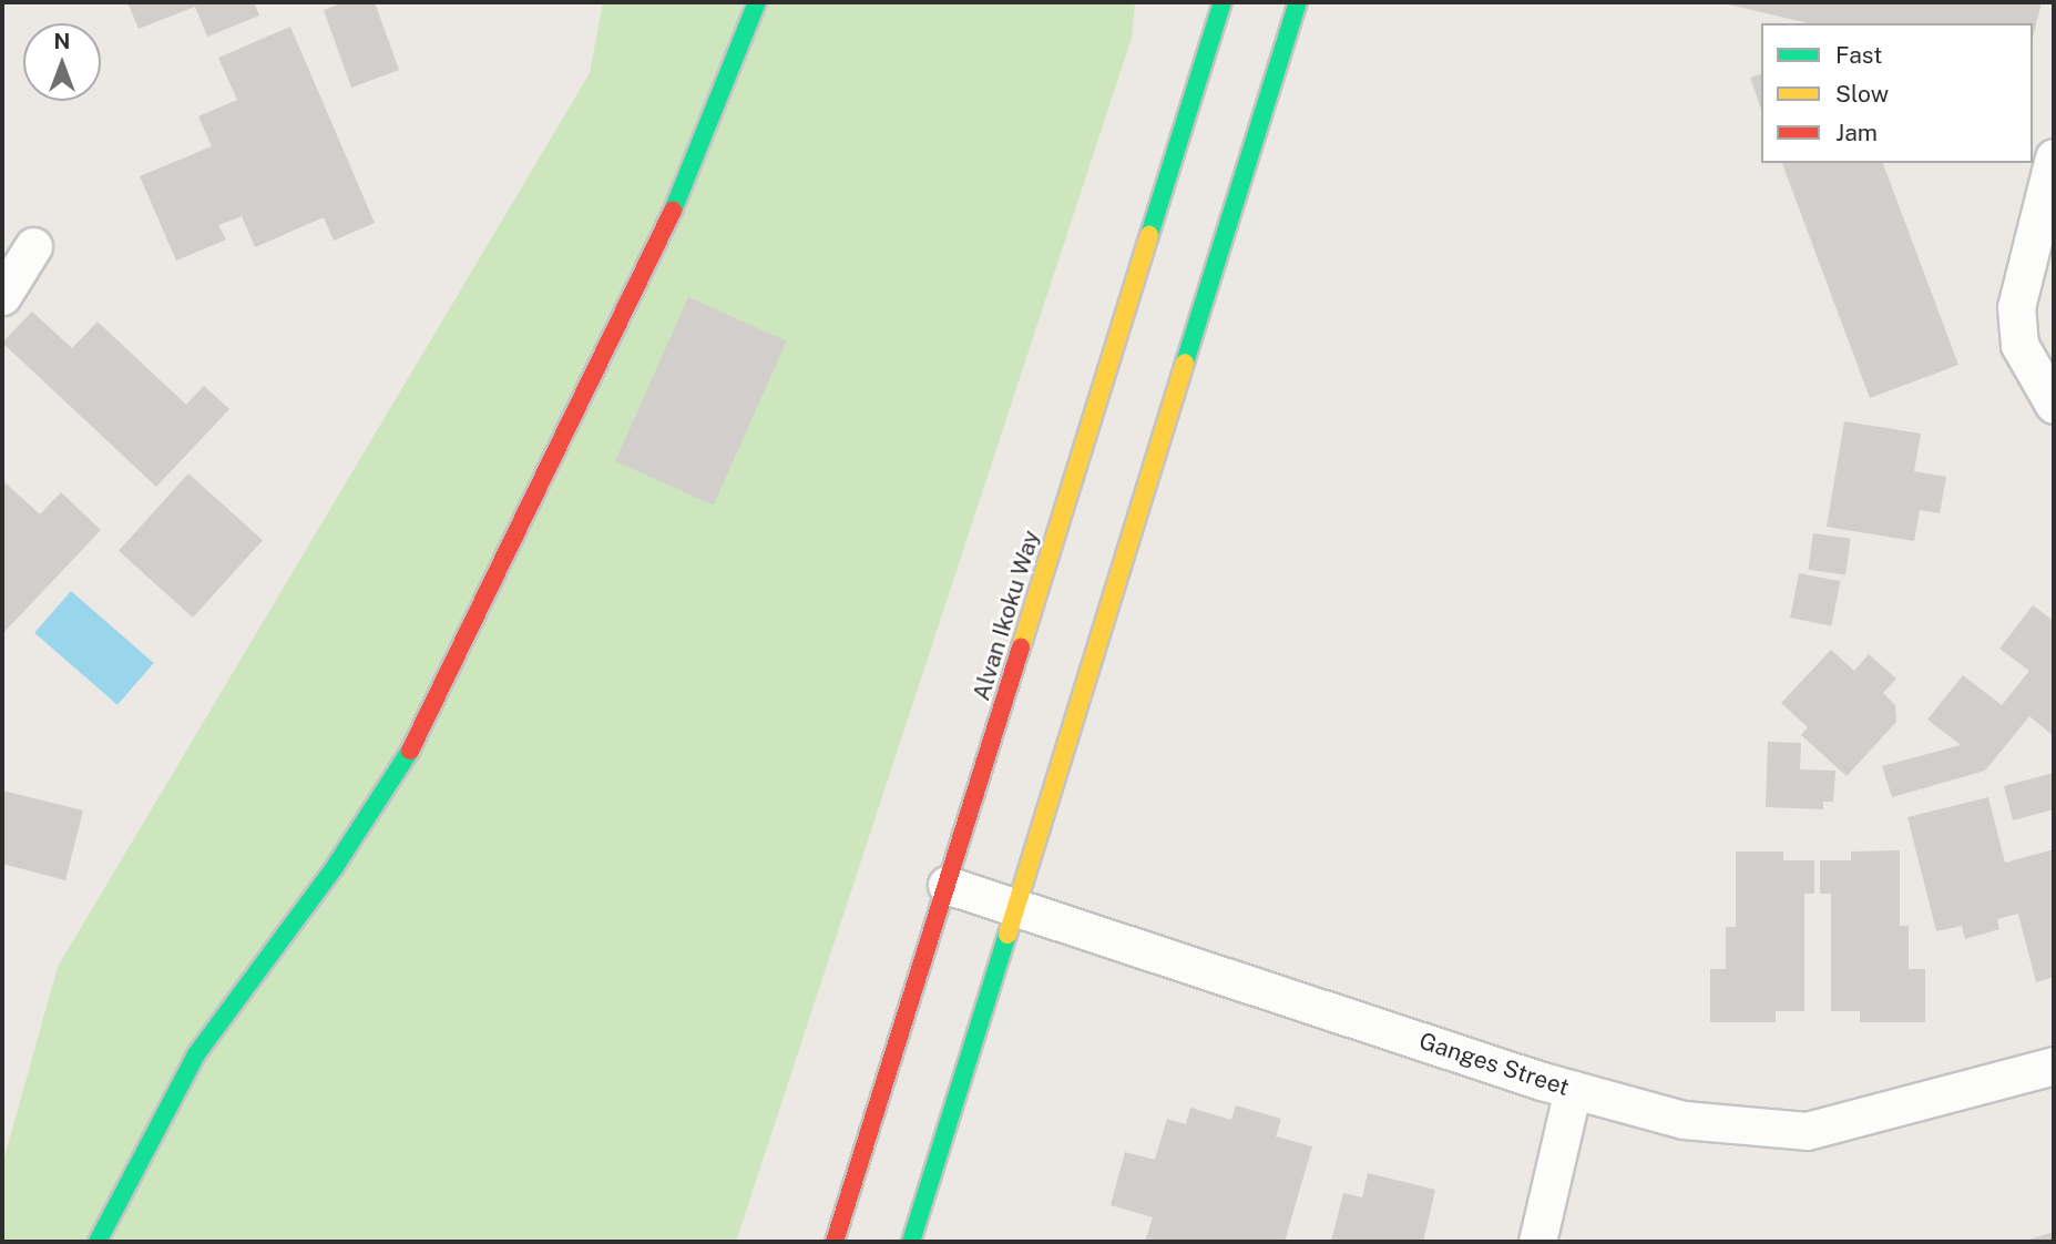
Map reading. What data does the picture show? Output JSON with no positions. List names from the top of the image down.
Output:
{
  "streets": {
    "street": ["Alvan Ikoku Way", "Ganges Street"]
  },
  "crossings": [
    ["Alvan Ikoku Way", "Ganges Street"]
  ],
  "legend": ["Fast", "Slow", "Jam"],
  "north": "top"
}
